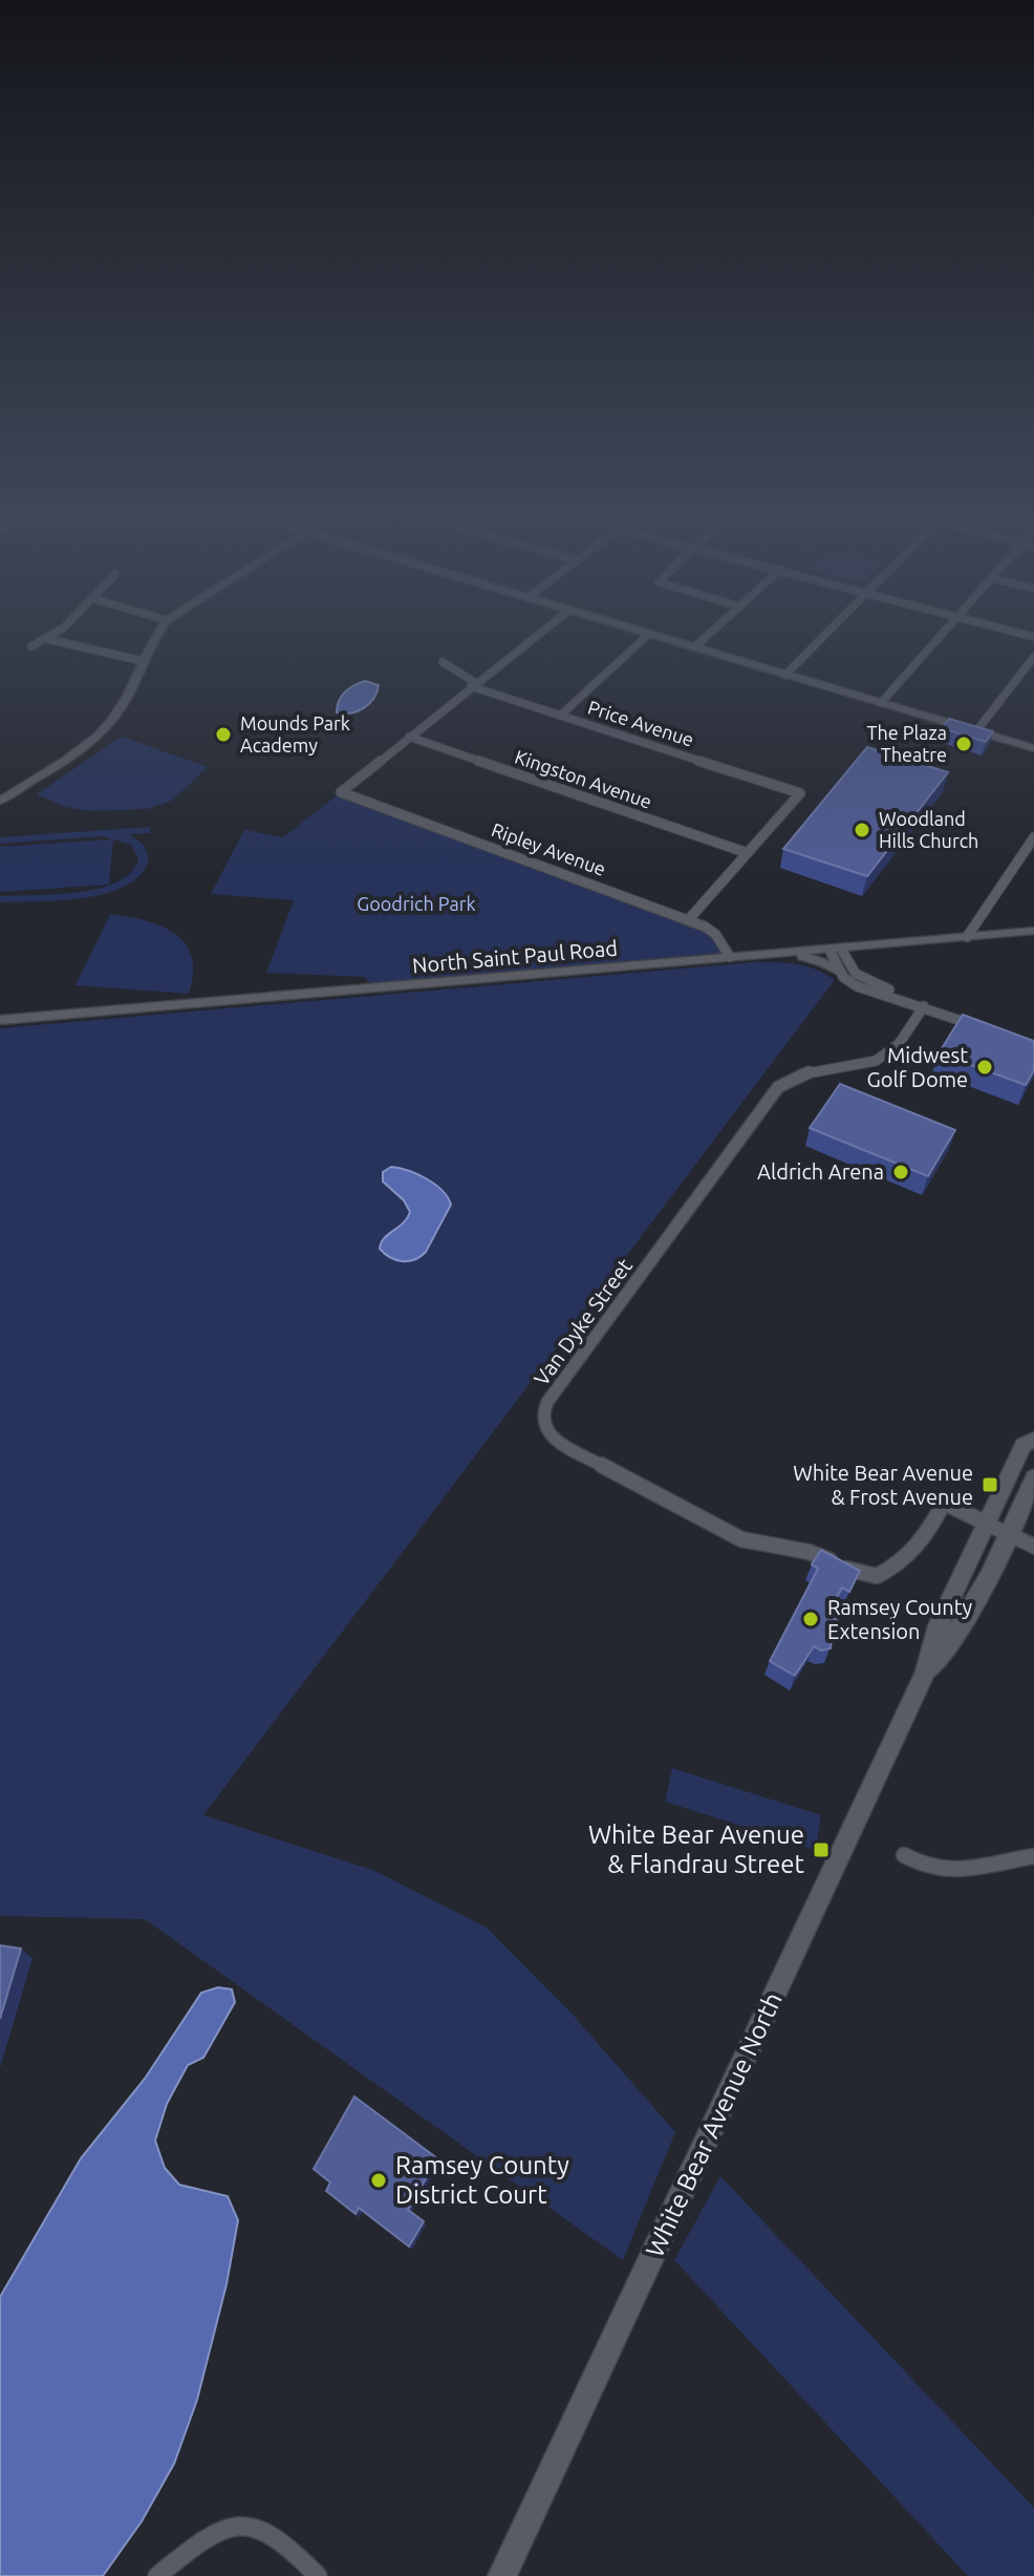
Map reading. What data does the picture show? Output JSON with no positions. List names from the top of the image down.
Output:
{
  "streets": {
    "main road": ["White Bear Avenue North"],
    "street": [
      "Price Avenue",
      "Kingston Avenue",
      "Ripley Avenue",
      "North Saint Paul Road",
      "Van Dyke Street"
    ]
  },
  "crossings": [
    ["Price Avenue", "Kingston Avenue"],
    ["Kingston Avenue", "Ripley Avenue"],
    ["Ripley Avenue", "North Saint Paul Road"],
    ["Van Dyke Street", "White Bear Avenue North"]
  ],
  "parks": ["Goodrich Park"],
  "places": {
    "other": [
      "Mounds Park Academy",
      "The Plaza Theatre",
      "Woodland Hills Church",
      "Midwest Golf Dome",
      "Aldrich Arena",
      "Ramsey County Extension",
      "Ramsey County District Court"
    ],
    "transit": ["White Bear Avenue & Frost Avenue", "White Bear Avenue & Flandrau Street"]
  }
}
